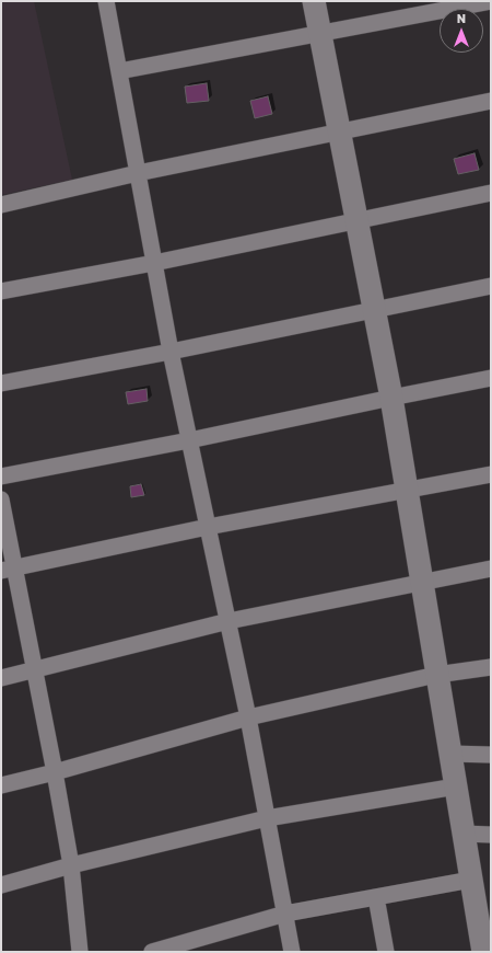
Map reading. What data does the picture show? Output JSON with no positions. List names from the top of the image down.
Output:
{
  "north": "top"
}
